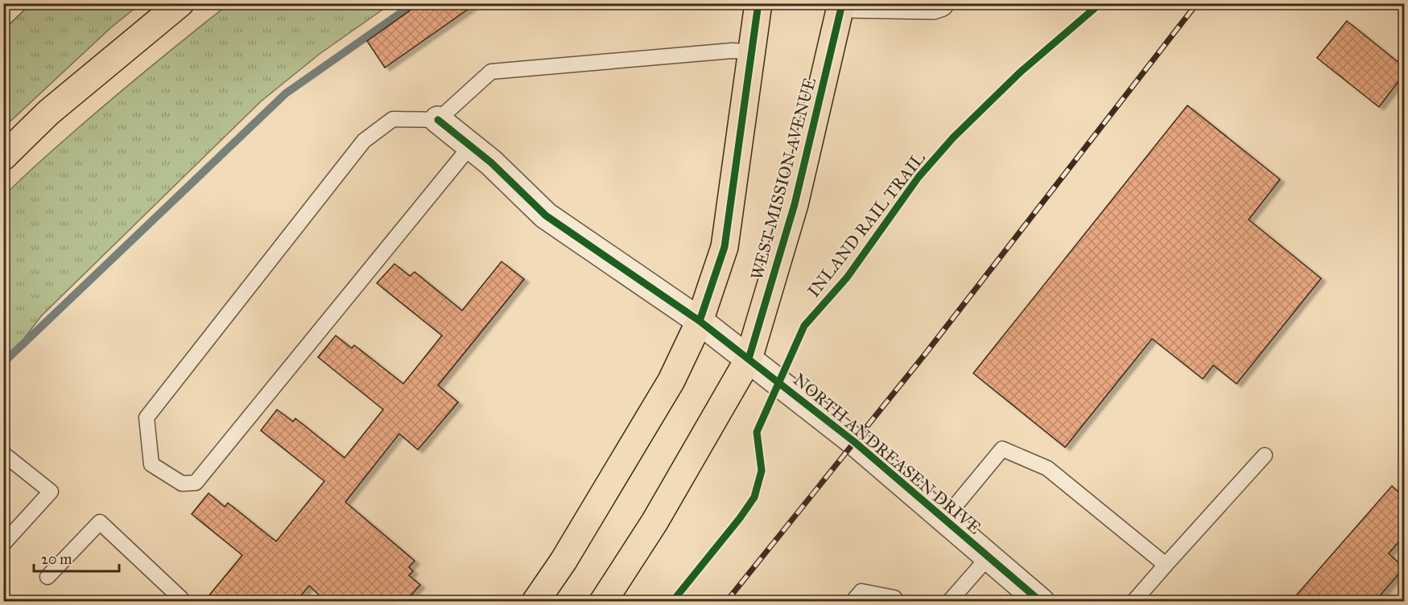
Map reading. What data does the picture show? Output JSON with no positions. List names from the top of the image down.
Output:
{
  "streets": {
    "main road": ["WEST MISSION AVENUE"],
    "street": ["NORTH ANDREASEN DRIVE"],
    "cycle path": ["INLAND RAIL TRAIL"]
  },
  "crossings": [
    ["WEST MISSION AVENUE", "NORTH ANDREASEN DRIVE"]
  ],
  "scale_bar": "20 m"
}
